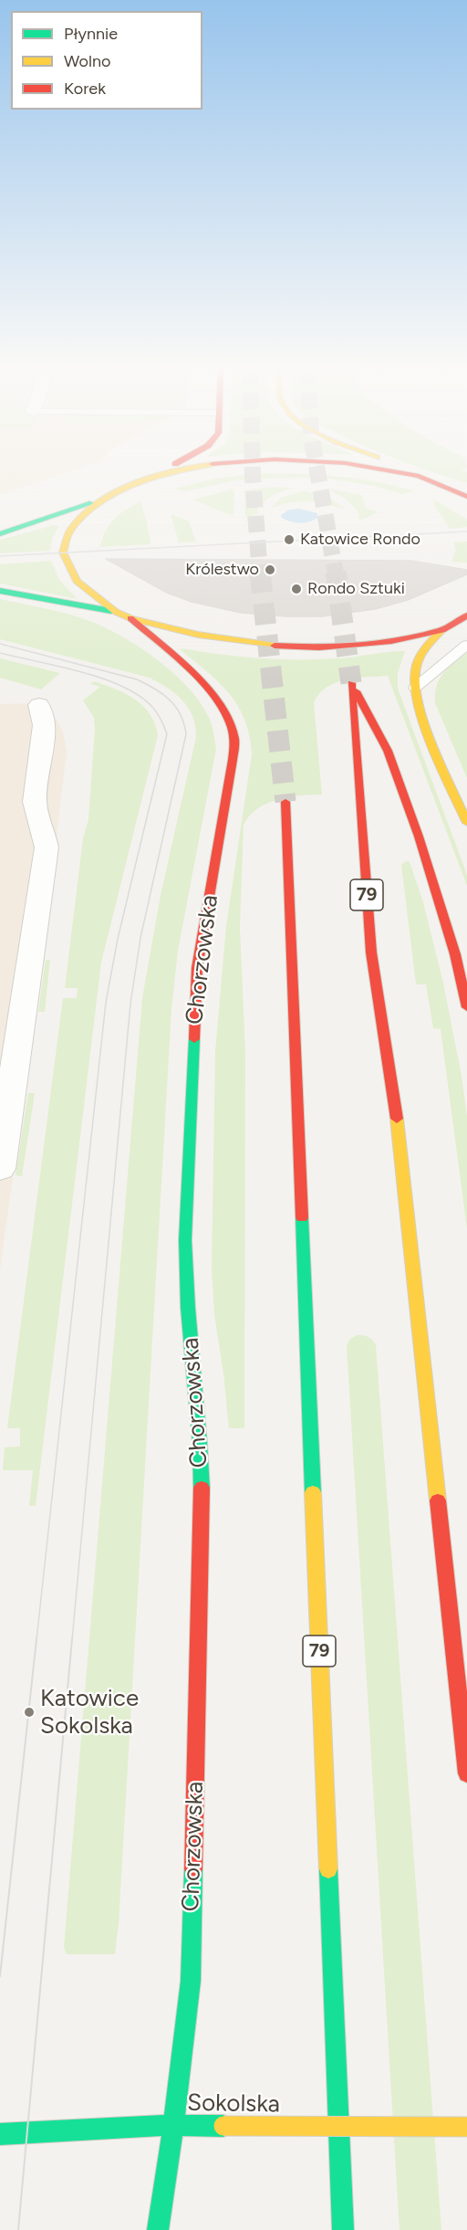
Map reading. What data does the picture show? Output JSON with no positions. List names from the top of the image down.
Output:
{
  "streets": {
    "main road": ["79", "Chorzowska", "Sokolska"]
  },
  "crossings": [
    ["Chorzowska", "Sokolska"]
  ],
  "places": [
    "Katowice Rondo",
    "Królestwo",
    "Rondo Sztuki",
    "Katowice Sokolska"
  ],
  "legend": ["Płynnie", "Wolno", "Korek"]
}
